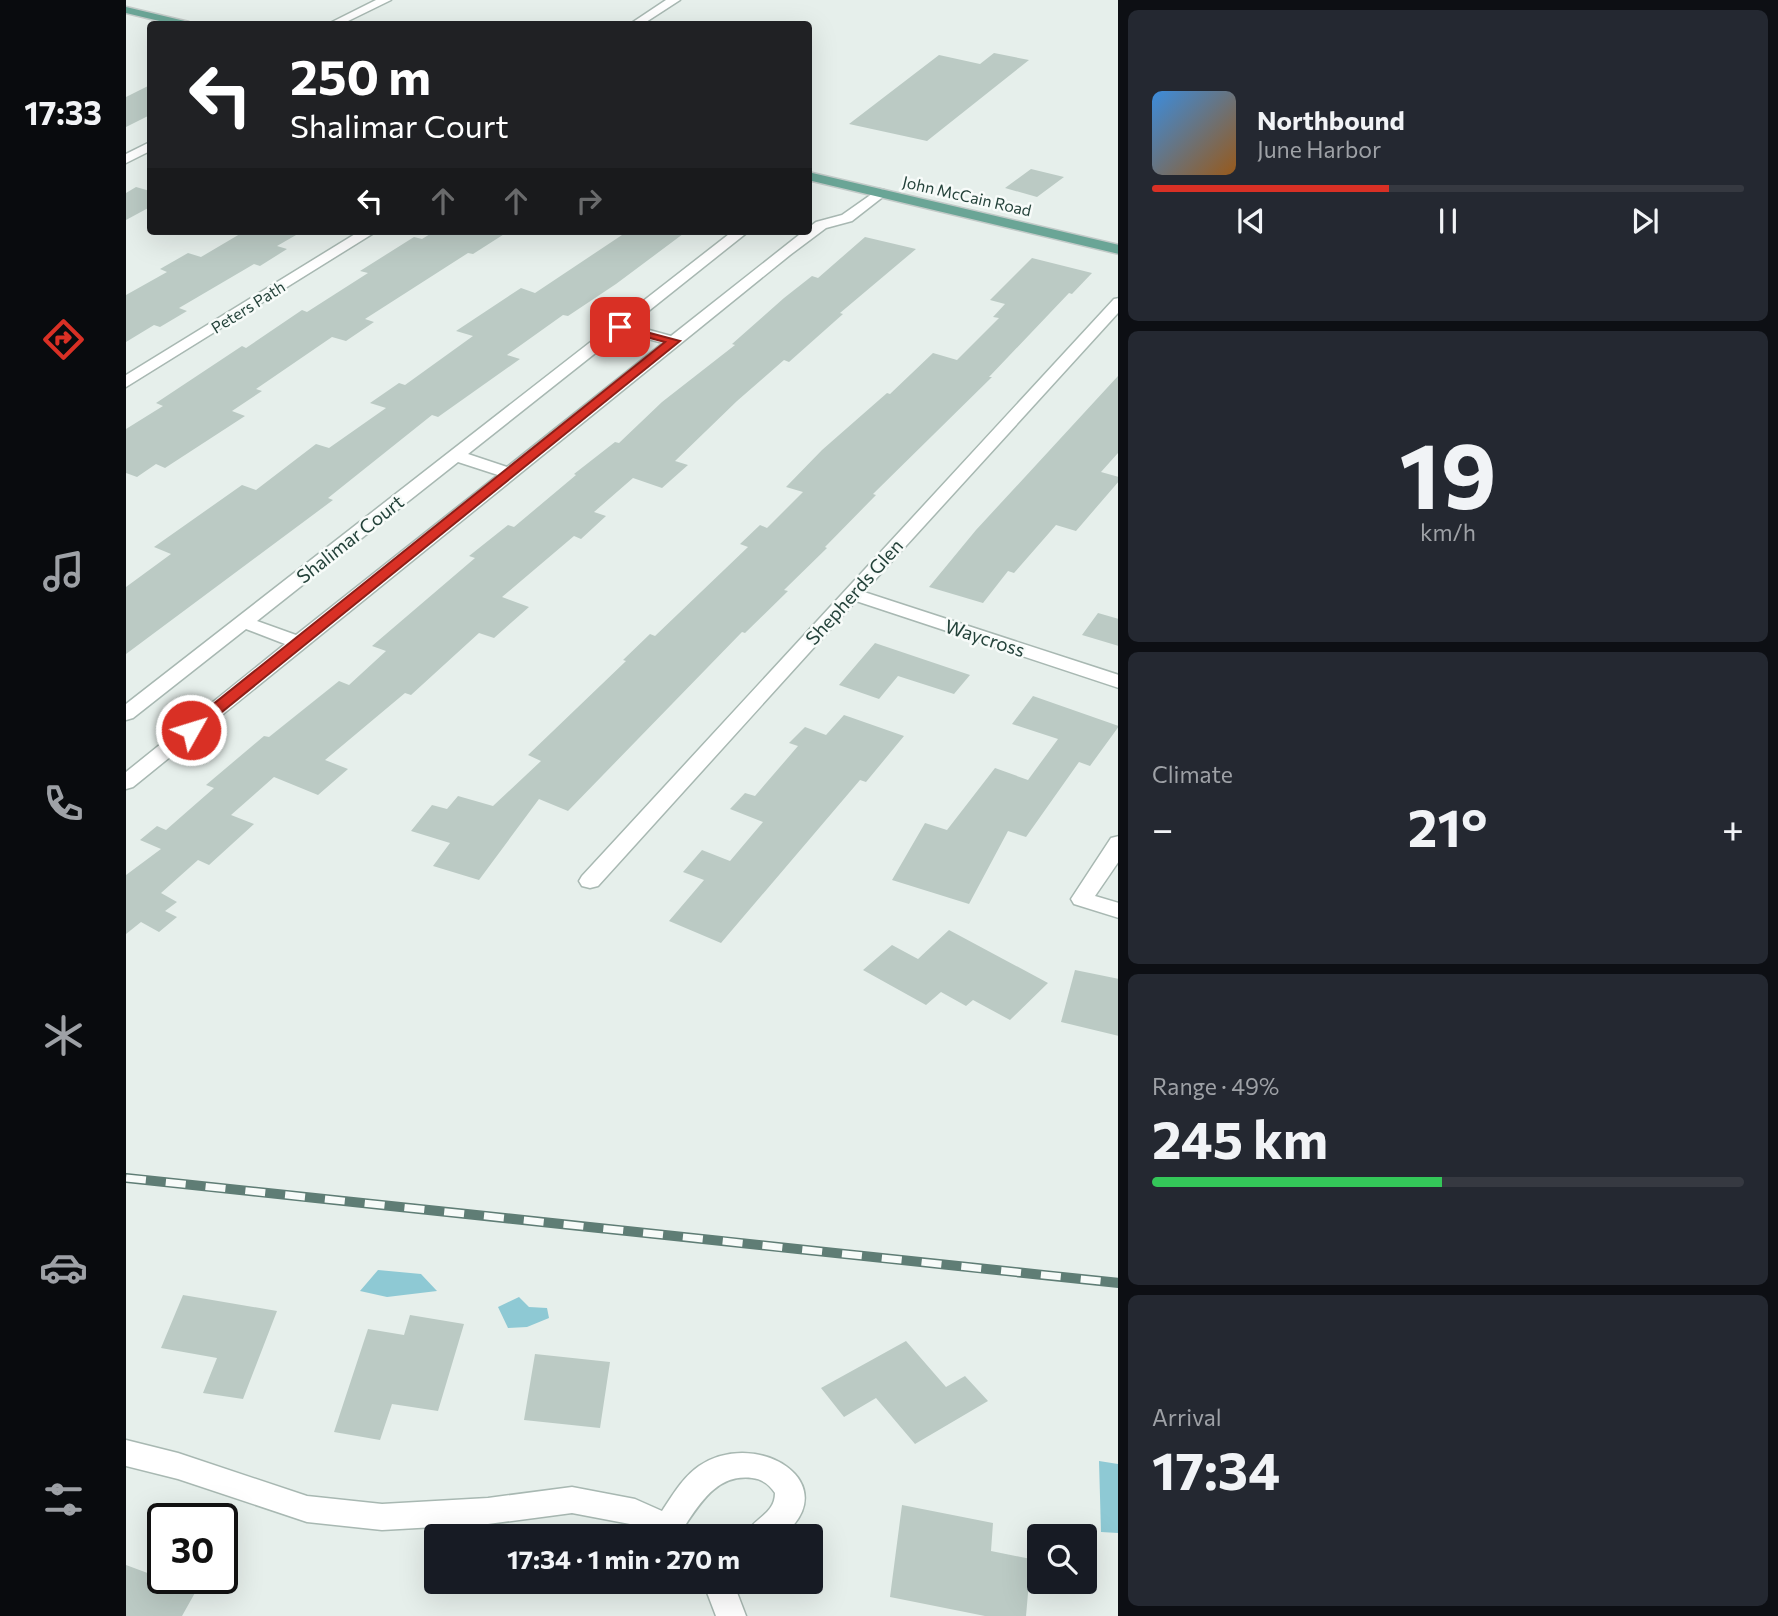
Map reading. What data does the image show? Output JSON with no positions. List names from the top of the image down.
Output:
{
  "streets": {
    "main road": ["John McCain Road"],
    "street": [
      "Peters Path",
      "Shalimar Court",
      "Shepherds Glen",
      "Waycross"
    ]
  },
  "crossings": [
    ["Shepherds Glen", "Waycross"]
  ],
  "page": {
    "tabs": "17:33",
    "turn": ["250 m", "Shalimar Court"],
    "song": ["Northbound", "June Harbor"],
    "tile": [
      ["19", "km/h"],
      "Climate",
      ["Range · 49%", "245 km"],
      ["Arrival", "17:34"]
    ],
    "heat": ["−", "21°", "+"],
    "limit": "30",
    "trip": "17:34 · 1 min · 270 m"
  }
}
